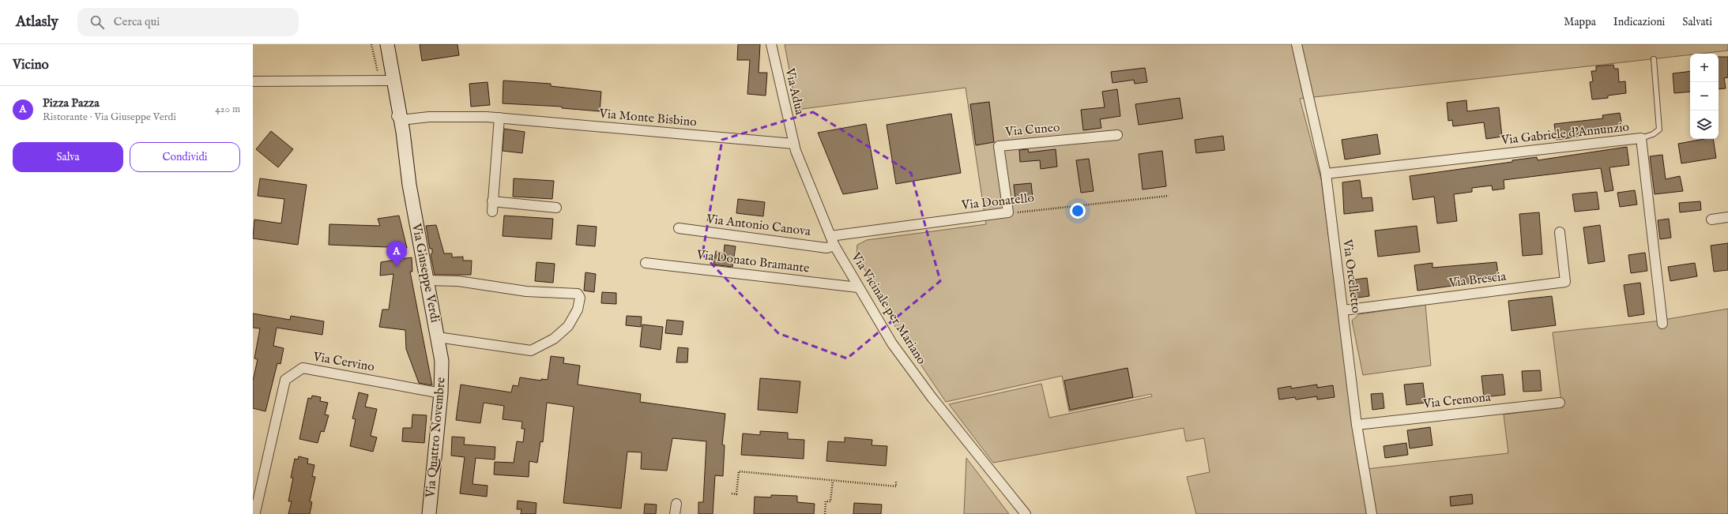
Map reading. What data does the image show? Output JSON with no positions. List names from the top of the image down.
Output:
{
  "streets": {
    "main road": ["Via Giuseppe Verdi", "Via Quattro Novembre"],
    "street": [
      "Via Adua",
      "Via Monte Bisbino",
      "Via Cuneo",
      "Via Gabriele d'Annunzio",
      "Via Donatello",
      "Via Antonio Canova",
      "Via Donato Bramante",
      "Via Orcelletto",
      "Via Brescia",
      "Via Vicinale per Mariano",
      "Via Cervino",
      "Via Cremona"
    ]
  },
  "crossings": [
    ["Via Adua", "Via Monte Bisbino"],
    ["Via Adua", "Via Vicinale per Mariano"],
    ["Via Monte Bisbino", "Via Giuseppe Verdi"],
    ["Via Monte Bisbino", "Via Vicinale per Mariano"],
    ["Via Cuneo", "Via Donatello"],
    ["Via Gabriele d'Annunzio", "Via Orcelletto"],
    ["Via Donatello", "Via Vicinale per Mariano"],
    ["Via Antonio Canova", "Via Vicinale per Mariano"],
    ["Via Donato Bramante", "Via Vicinale per Mariano"],
    ["Via Giuseppe Verdi", "Via Quattro Novembre"],
    ["Via Orcelletto", "Via Brescia"],
    ["Via Orcelletto", "Via Cremona"],
    ["Via Cervino", "Via Quattro Novembre"]
  ],
  "page": {
    "header": "Atlasly",
    "search": "Cerca qui",
    "nav": ["Mappa", "Indicazioni", "Salvati"],
    "heading": "Vicino",
    "map_buttons": ["+", "−"],
    "list": [
      {
        "mark": "A",
        "name": "Pizza Pazza",
        "note": "Ristorante · Via Giuseppe Verdi",
        "value": "420 m"
      }
    ],
    "buttons": ["Salva", "Condividi"],
    "pins": "A"
  }
}
